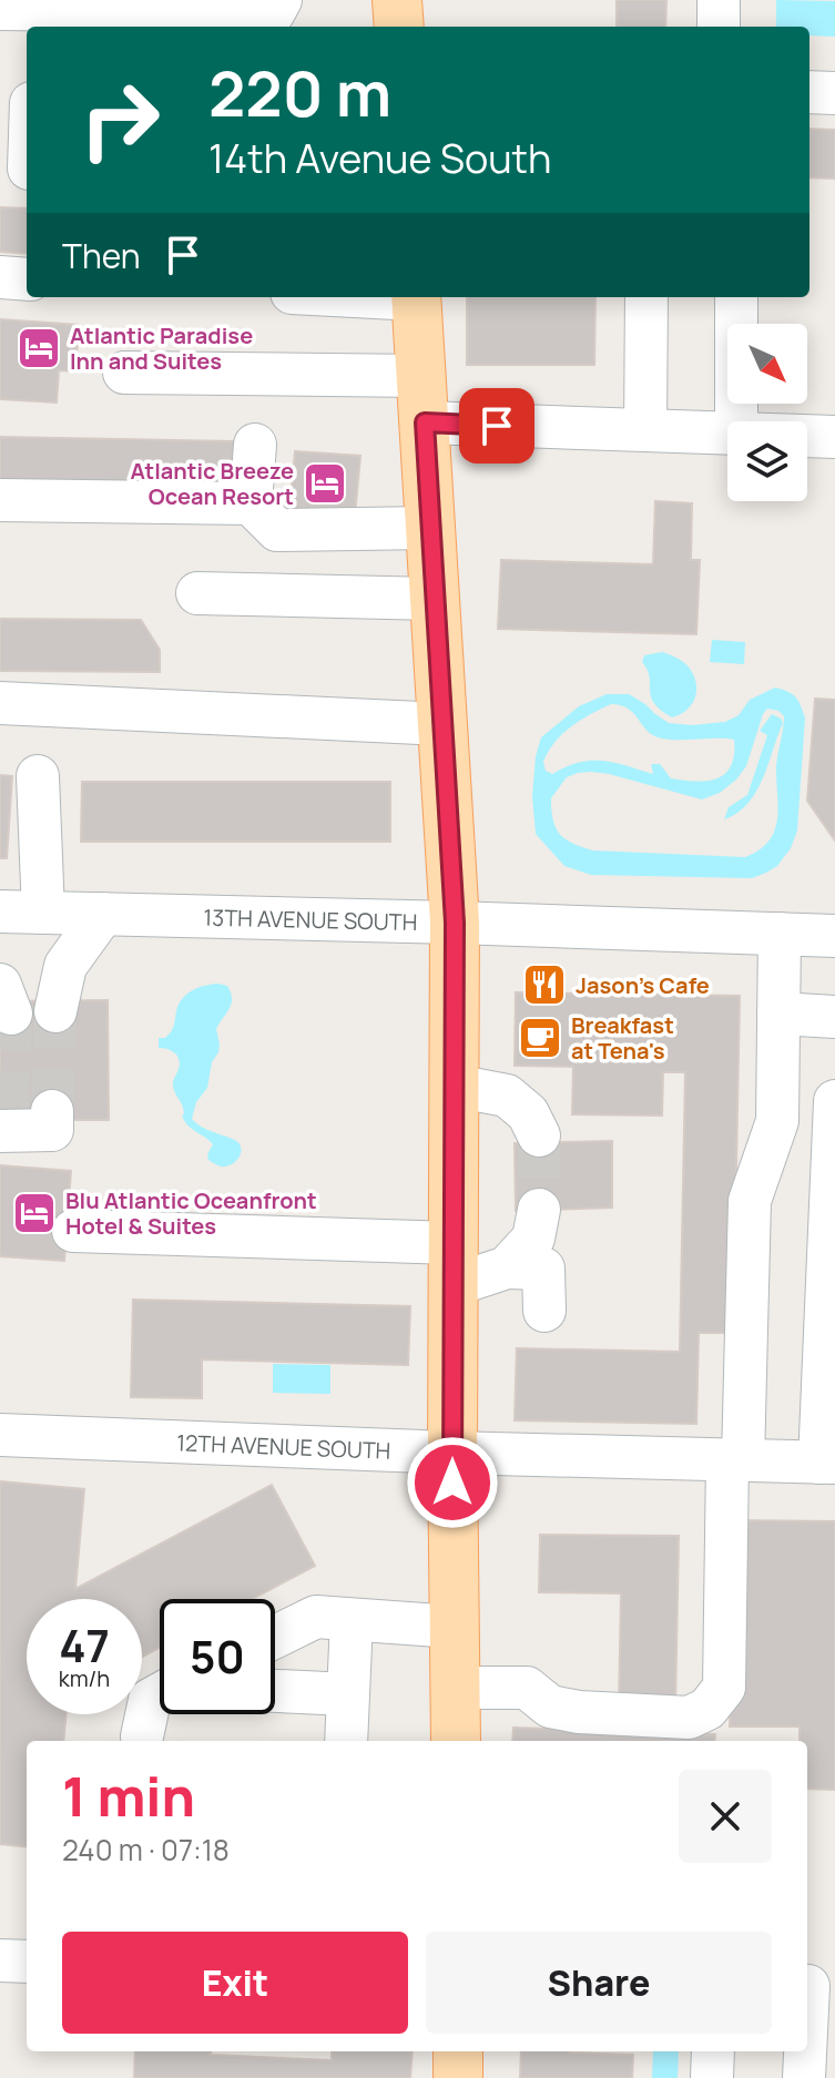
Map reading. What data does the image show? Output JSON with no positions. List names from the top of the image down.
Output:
{
  "streets": {
    "street": ["13TH AVENUE SOUTH", "12TH AVENUE SOUTH"]
  },
  "places": {
    "hotel": ["Atlantic Paradise Inn and Suites", "Atlantic Breeze Ocean Resort", "Blu Atlantic Oceanfront Hotel & Suites"],
    "restaurant": ["Jason's Cafe"],
    "cafe": ["Breakfast at Tena's"]
  },
  "north": "bottom right",
  "page": {
    "turn": ["220 m", "14th Avenue South"],
    "then": "Then",
    "speed": "47 km/h",
    "limit": "50",
    "heading": ["1 min", "240 m · 07:18"],
    "buttons": ["Exit", "Share"]
  }
}
